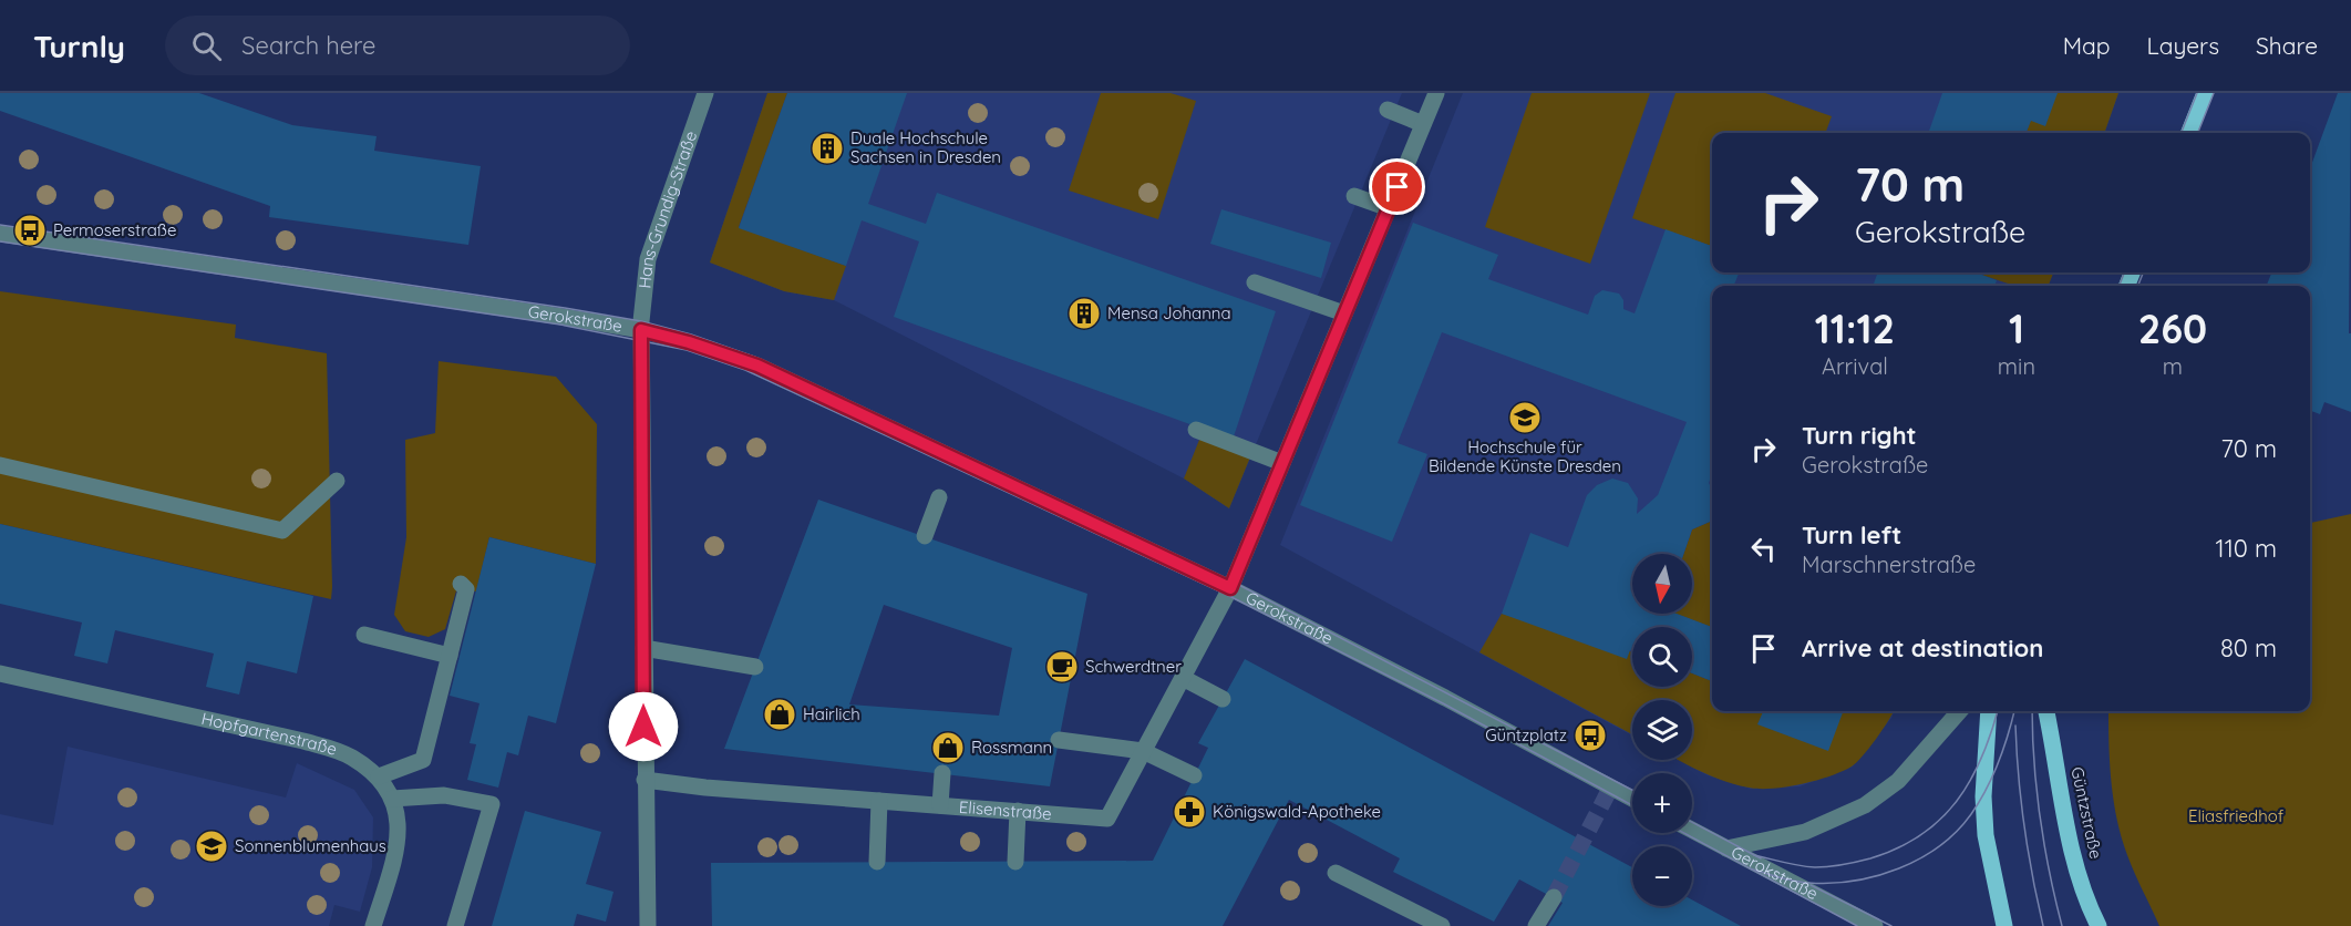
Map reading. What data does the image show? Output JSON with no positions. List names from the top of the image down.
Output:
{
  "streets": {
    "main road": ["Güntzstraße"],
    "street": [
      "Hans-Grundig-Straße",
      "Gerokstraße",
      "Hopfgartenstraße",
      "Elisenstraße"
    ]
  },
  "crossings": [
    ["Hans-Grundig-Straße", "Gerokstraße"],
    ["Gerokstraße", "Elisenstraße"]
  ],
  "parks": ["Eliasfriedhof"],
  "places": {
    "building": ["Duale Hochschule Sachsen in Dresden", "Mensa Johanna"],
    "bus stop": ["Permoserstraße", "Güntzplatz"],
    "school or university": ["Hochschule für Bildende Künste Dresden", "Sonnenblumenhaus"],
    "cafe": ["Schwerdtner"],
    "shop": ["Hairlich", "Rossmann"],
    "pharmacy": ["Königswald-Apotheke"]
  },
  "north": "bottom",
  "page": {
    "header": "Turnly",
    "search": "Search here",
    "nav": ["Map", "Layers", "Share"],
    "turn": ["70 m", "Gerokstraße"],
    "eta": [
      "11:12",
      "Arrival",
      "1",
      "min",
      "260",
      "m"
    ],
    "list": [
      {
        "name": "Turn right",
        "note": "Gerokstraße",
        "value": "70 m"
      },
      {
        "name": "Turn left",
        "note": "Marschnerstraße",
        "value": "110 m"
      },
      {
        "name": "Arrive at destination",
        "value": "80 m"
      }
    ],
    "map_buttons": ["+", "−"]
  }
}
